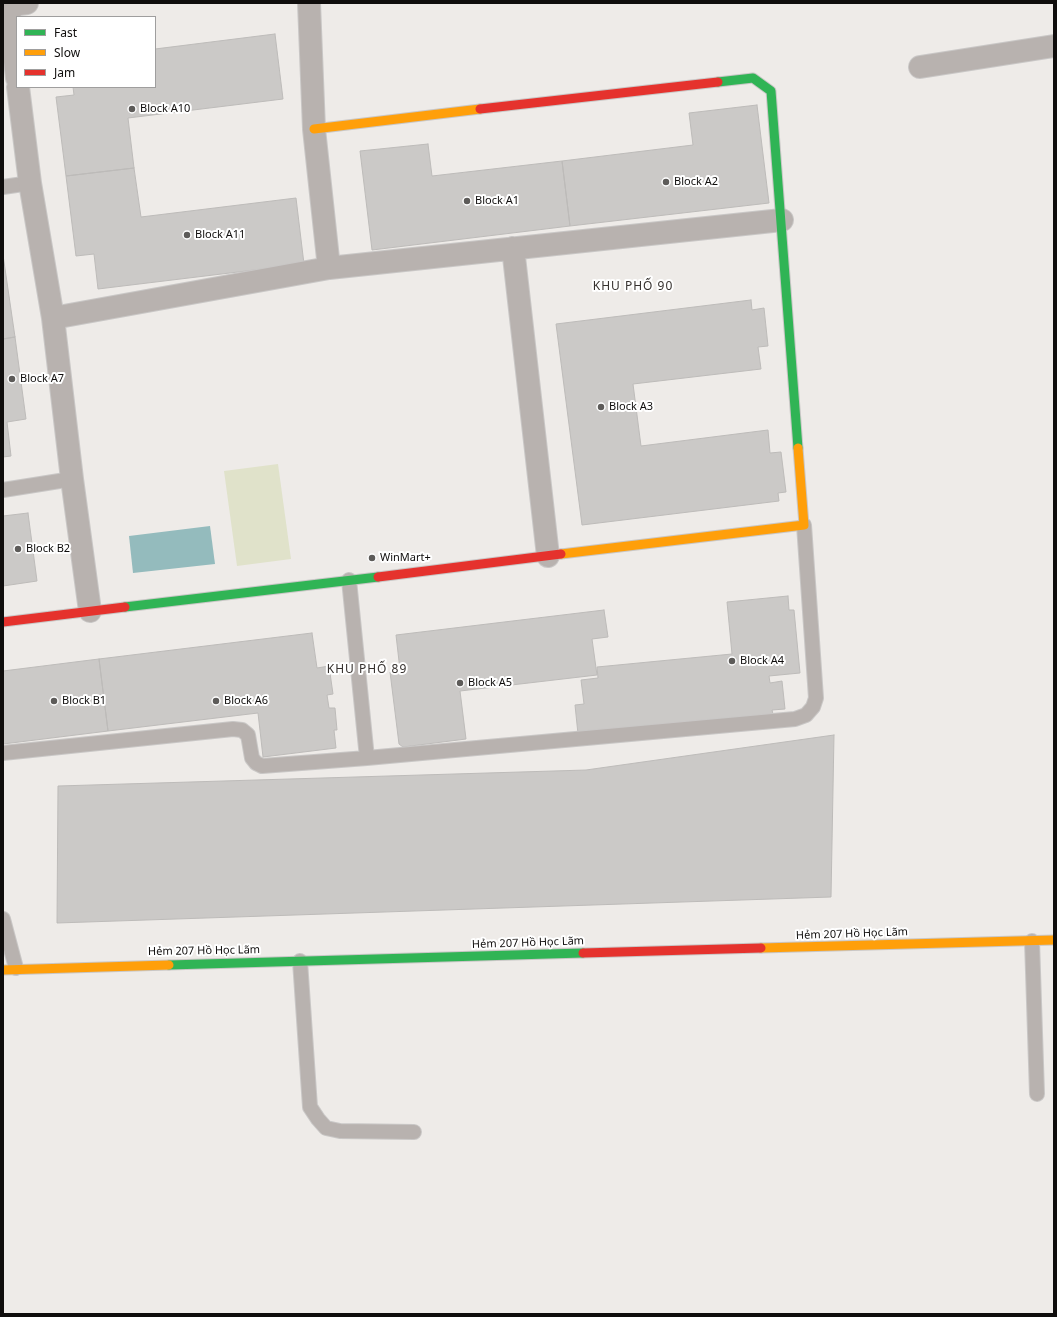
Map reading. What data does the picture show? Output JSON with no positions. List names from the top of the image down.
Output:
{
  "streets": {
    "street": ["Hẻm 207 Hồ Học Lãm"]
  },
  "districts": ["KHU PHỐ 90", "KHU PHỐ 89"],
  "places": [
    "Block A10",
    "Block A2",
    "Block A1",
    "Block A11",
    "Block A7",
    "Block A3",
    "Block B2",
    "WinMart+",
    "Block A4",
    "Block A5",
    "Block B1",
    "Block A6"
  ],
  "legend": ["Fast", "Slow", "Jam"]
}
